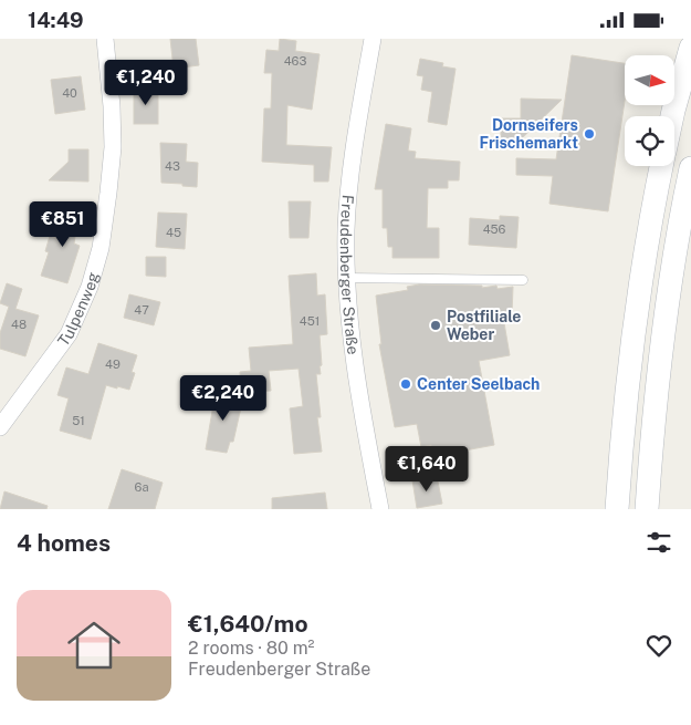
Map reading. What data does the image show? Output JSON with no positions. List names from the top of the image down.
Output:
{
  "streets": {
    "street": ["Freudenberger Straße", "Tulpenweg"]
  },
  "places": ["Dornseifers Frischemarkt", "Postfiliale Weber", "Center Seelbach"],
  "house_numbers": [
    "463",
    "40",
    "43",
    "456",
    "45",
    "47",
    "451",
    "48",
    "49",
    "51",
    "6a"
  ],
  "north": "right",
  "page": {
    "status": "14:49",
    "price": [
      "€1,240",
      "€851",
      "€2,240",
      "€1,640"
    ],
    "heading": "4 homes",
    "list": [
      {
        "name": "€1,640/mo",
        "note": "2 rooms · 80 m² · Freudenberger Straße"
      }
    ]
  }
}
